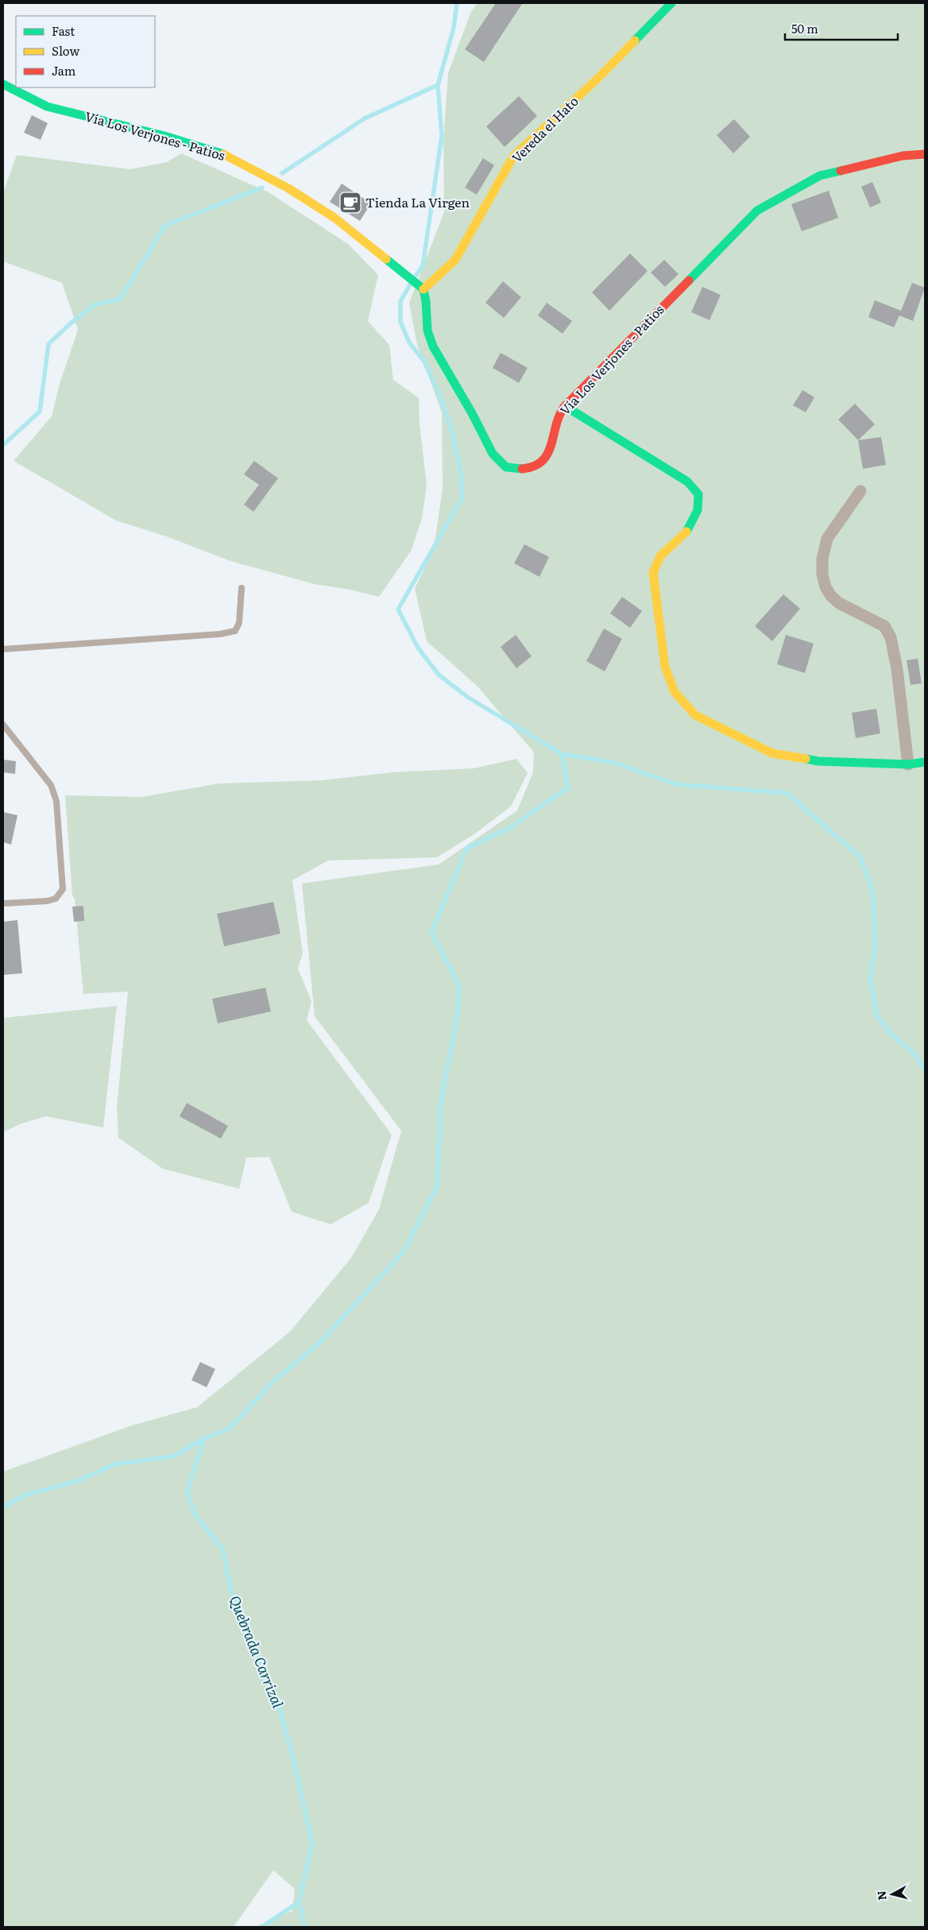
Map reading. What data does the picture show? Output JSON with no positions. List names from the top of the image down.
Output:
{
  "streets": {
    "street": ["Vereda el Hato", "Vía Los Verjones - Patios"]
  },
  "crossings": [
    ["Vereda el Hato", "Vía Los Verjones - Patios"]
  ],
  "water": ["Quebrada Carrizal"],
  "places": {
    "cafe": ["Tienda La Virgen"]
  },
  "legend": ["Fast", "Slow", "Jam"],
  "scale_bar": "50 m",
  "north": "left"
}
